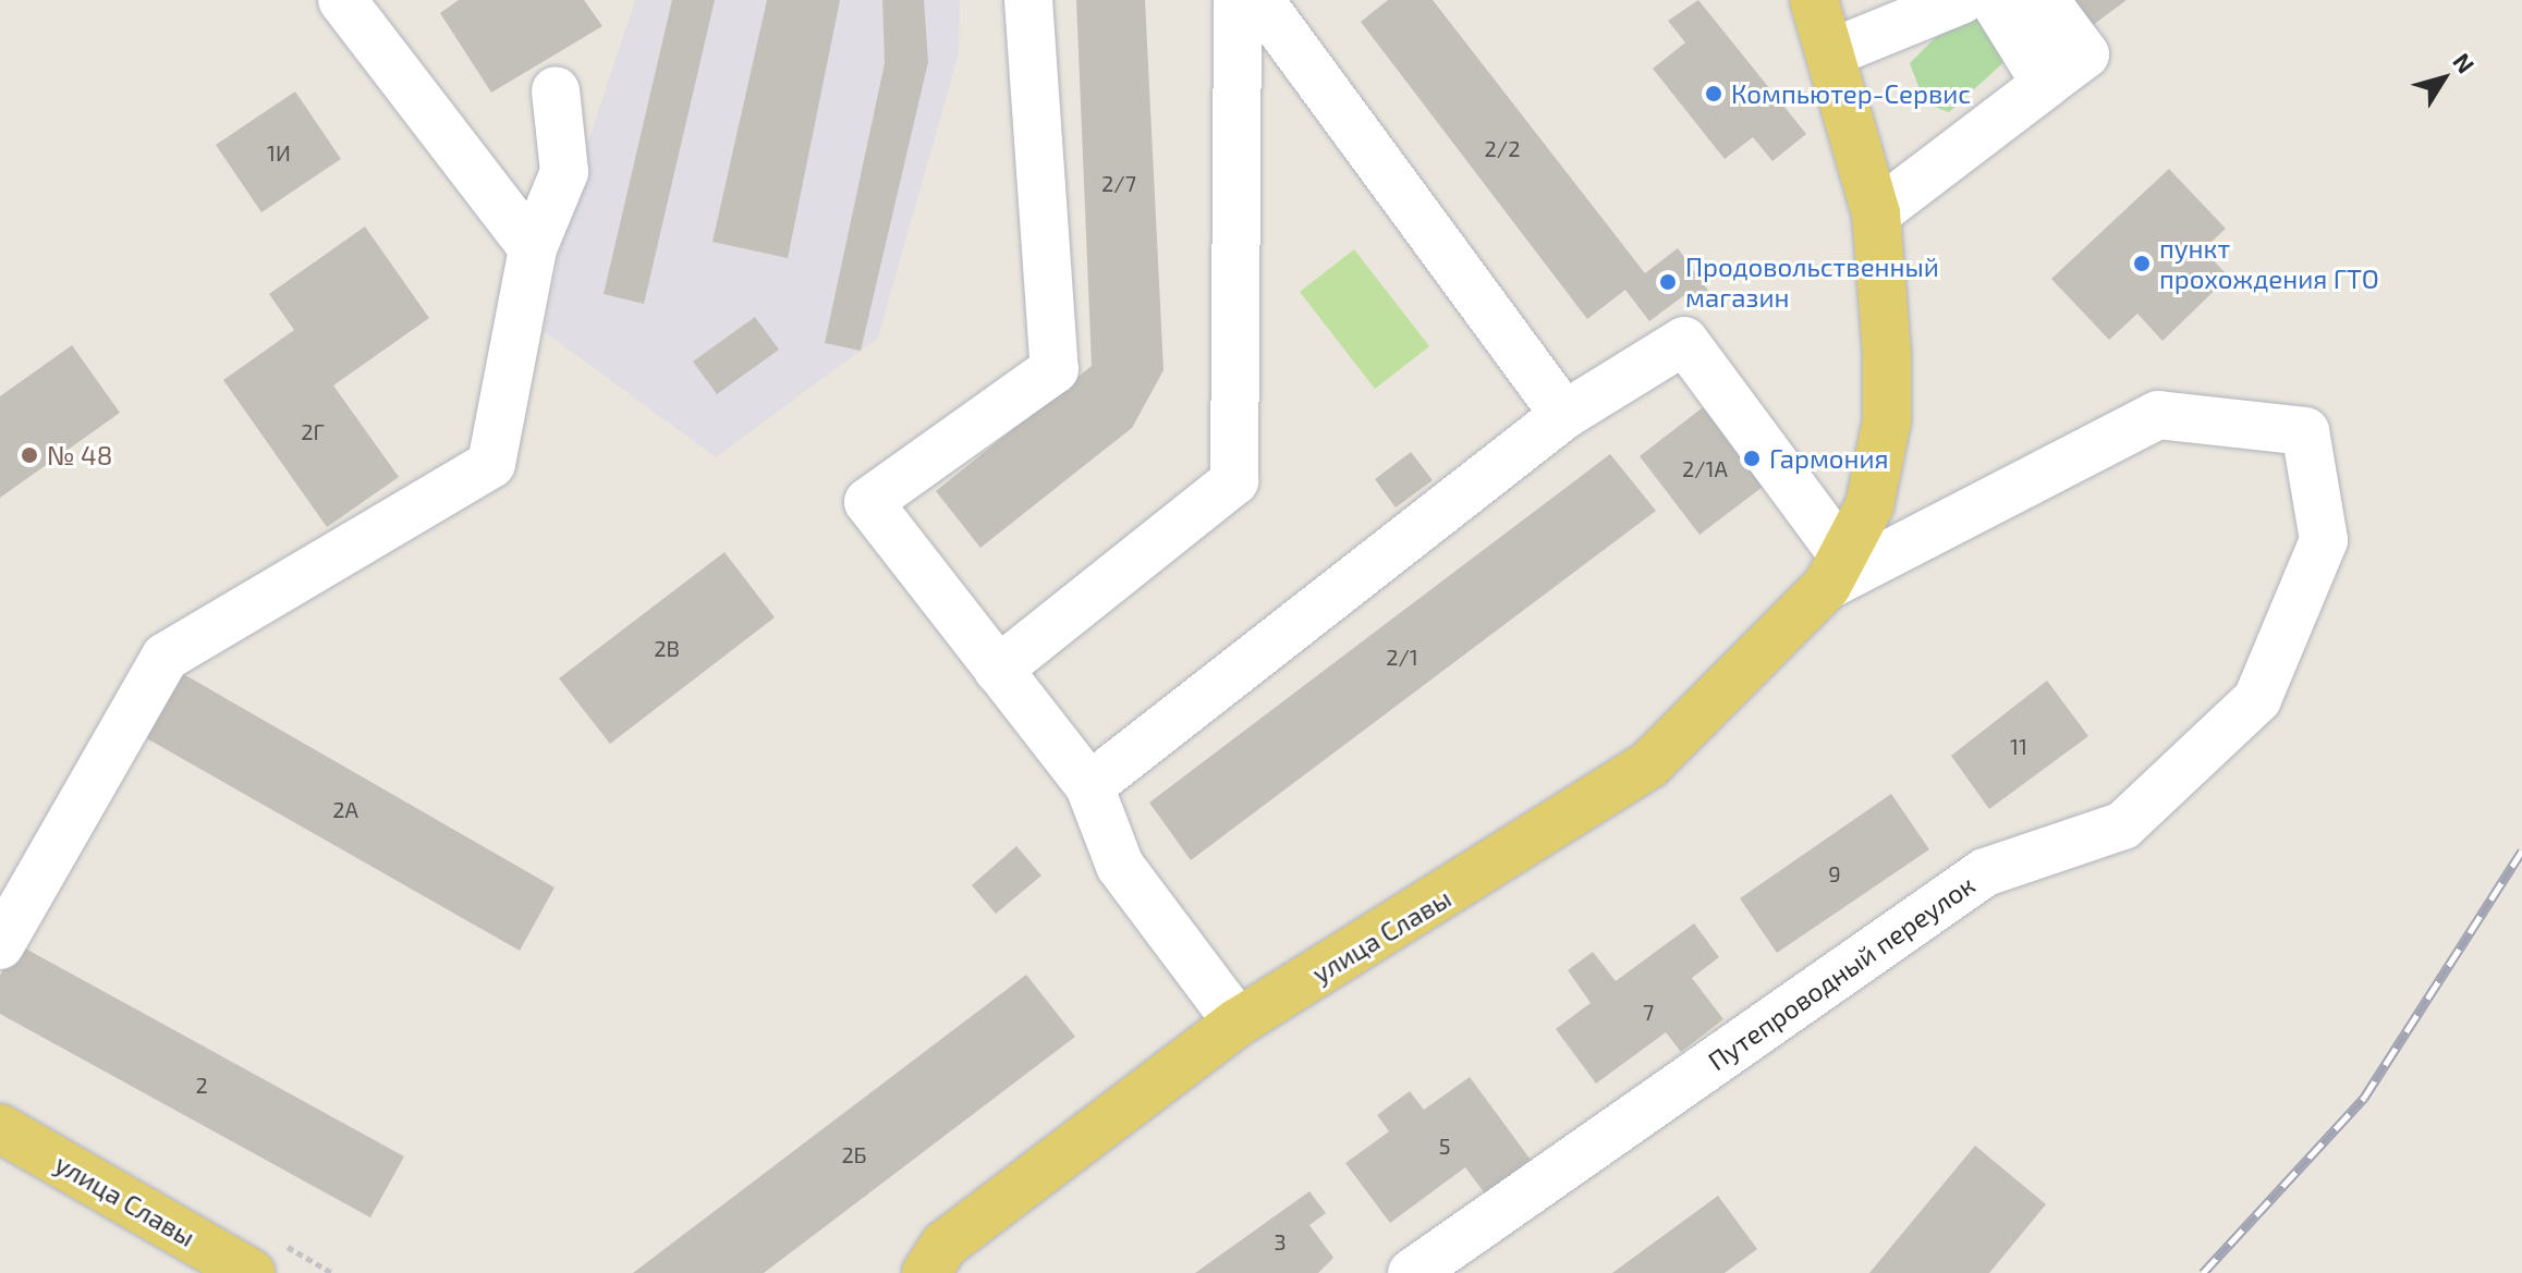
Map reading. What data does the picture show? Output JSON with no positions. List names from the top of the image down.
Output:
{
  "streets": {
    "main road": ["улица Славы"],
    "street": ["Путепроводный переулок"]
  },
  "crossings": [
    ["улица Славы", "Путепроводный переулок"]
  ],
  "places": [
    "Компьютер-Сервис",
    "пункт прохождения ГТО",
    "Продовольственный магазин",
    "№ 48",
    "Гармония"
  ],
  "house_numbers": [
    "2/2",
    "1И",
    "2/7",
    "2Г",
    "2/1А",
    "2В",
    "2/1",
    "11",
    "2А",
    "9",
    "7",
    "2",
    "5",
    "2Б",
    "3"
  ],
  "north": "top right"
}
